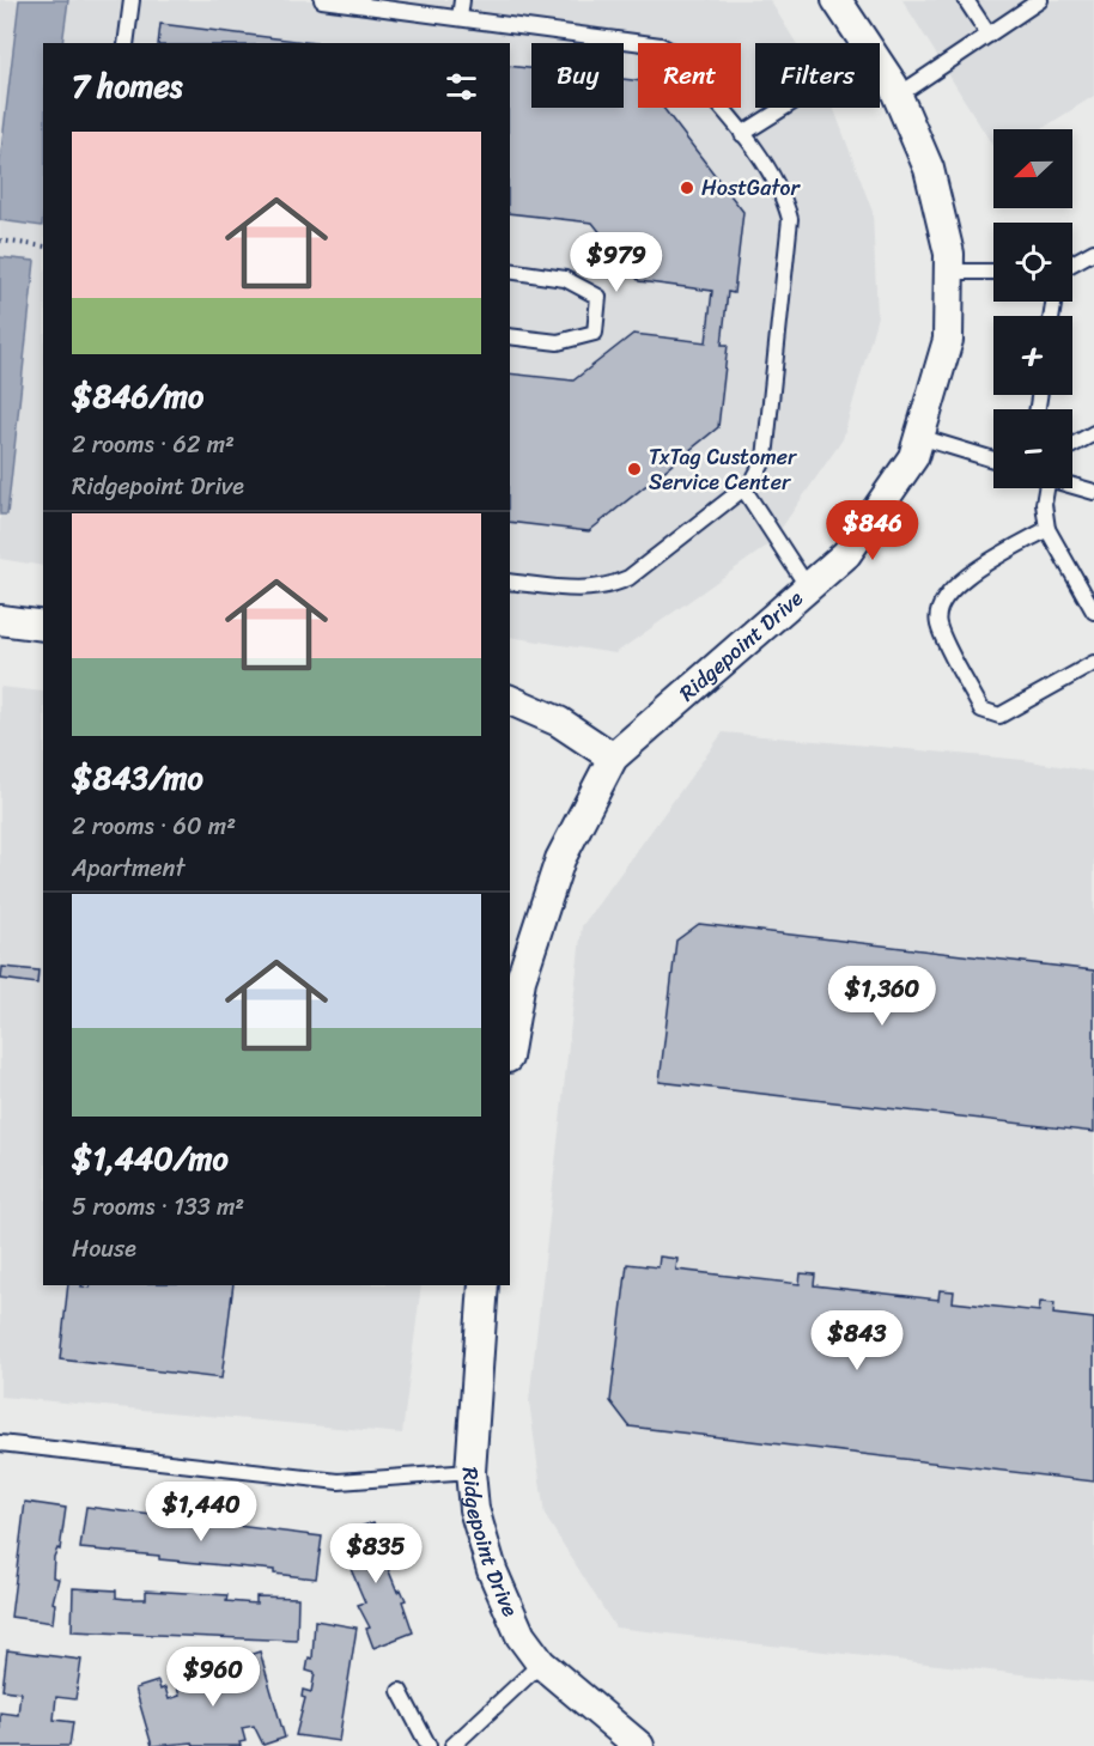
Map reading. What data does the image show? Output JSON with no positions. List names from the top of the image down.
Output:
{
  "streets": {
    "street": ["Ridgepoint Drive"]
  },
  "places": ["HostGator", "TxTag Customer Service Center"],
  "north": "left",
  "page": {
    "chip": ["Buy", "Rent", "Filters"],
    "heading": "7 homes",
    "map_buttons": ["+", "−"],
    "list": [
      {
        "name": "$846/mo",
        "note": "2 rooms · 62 m² · Ridgepoint Drive"
      },
      {
        "name": "$843/mo",
        "note": "2 rooms · 60 m² · Apartment"
      },
      {
        "name": "$1,440/mo",
        "note": "5 rooms · 133 m² · House"
      }
    ],
    "price": [
      "$979",
      "$846",
      "$1,360",
      "$843",
      "$1,440",
      "$835",
      "$960"
    ]
  }
}
